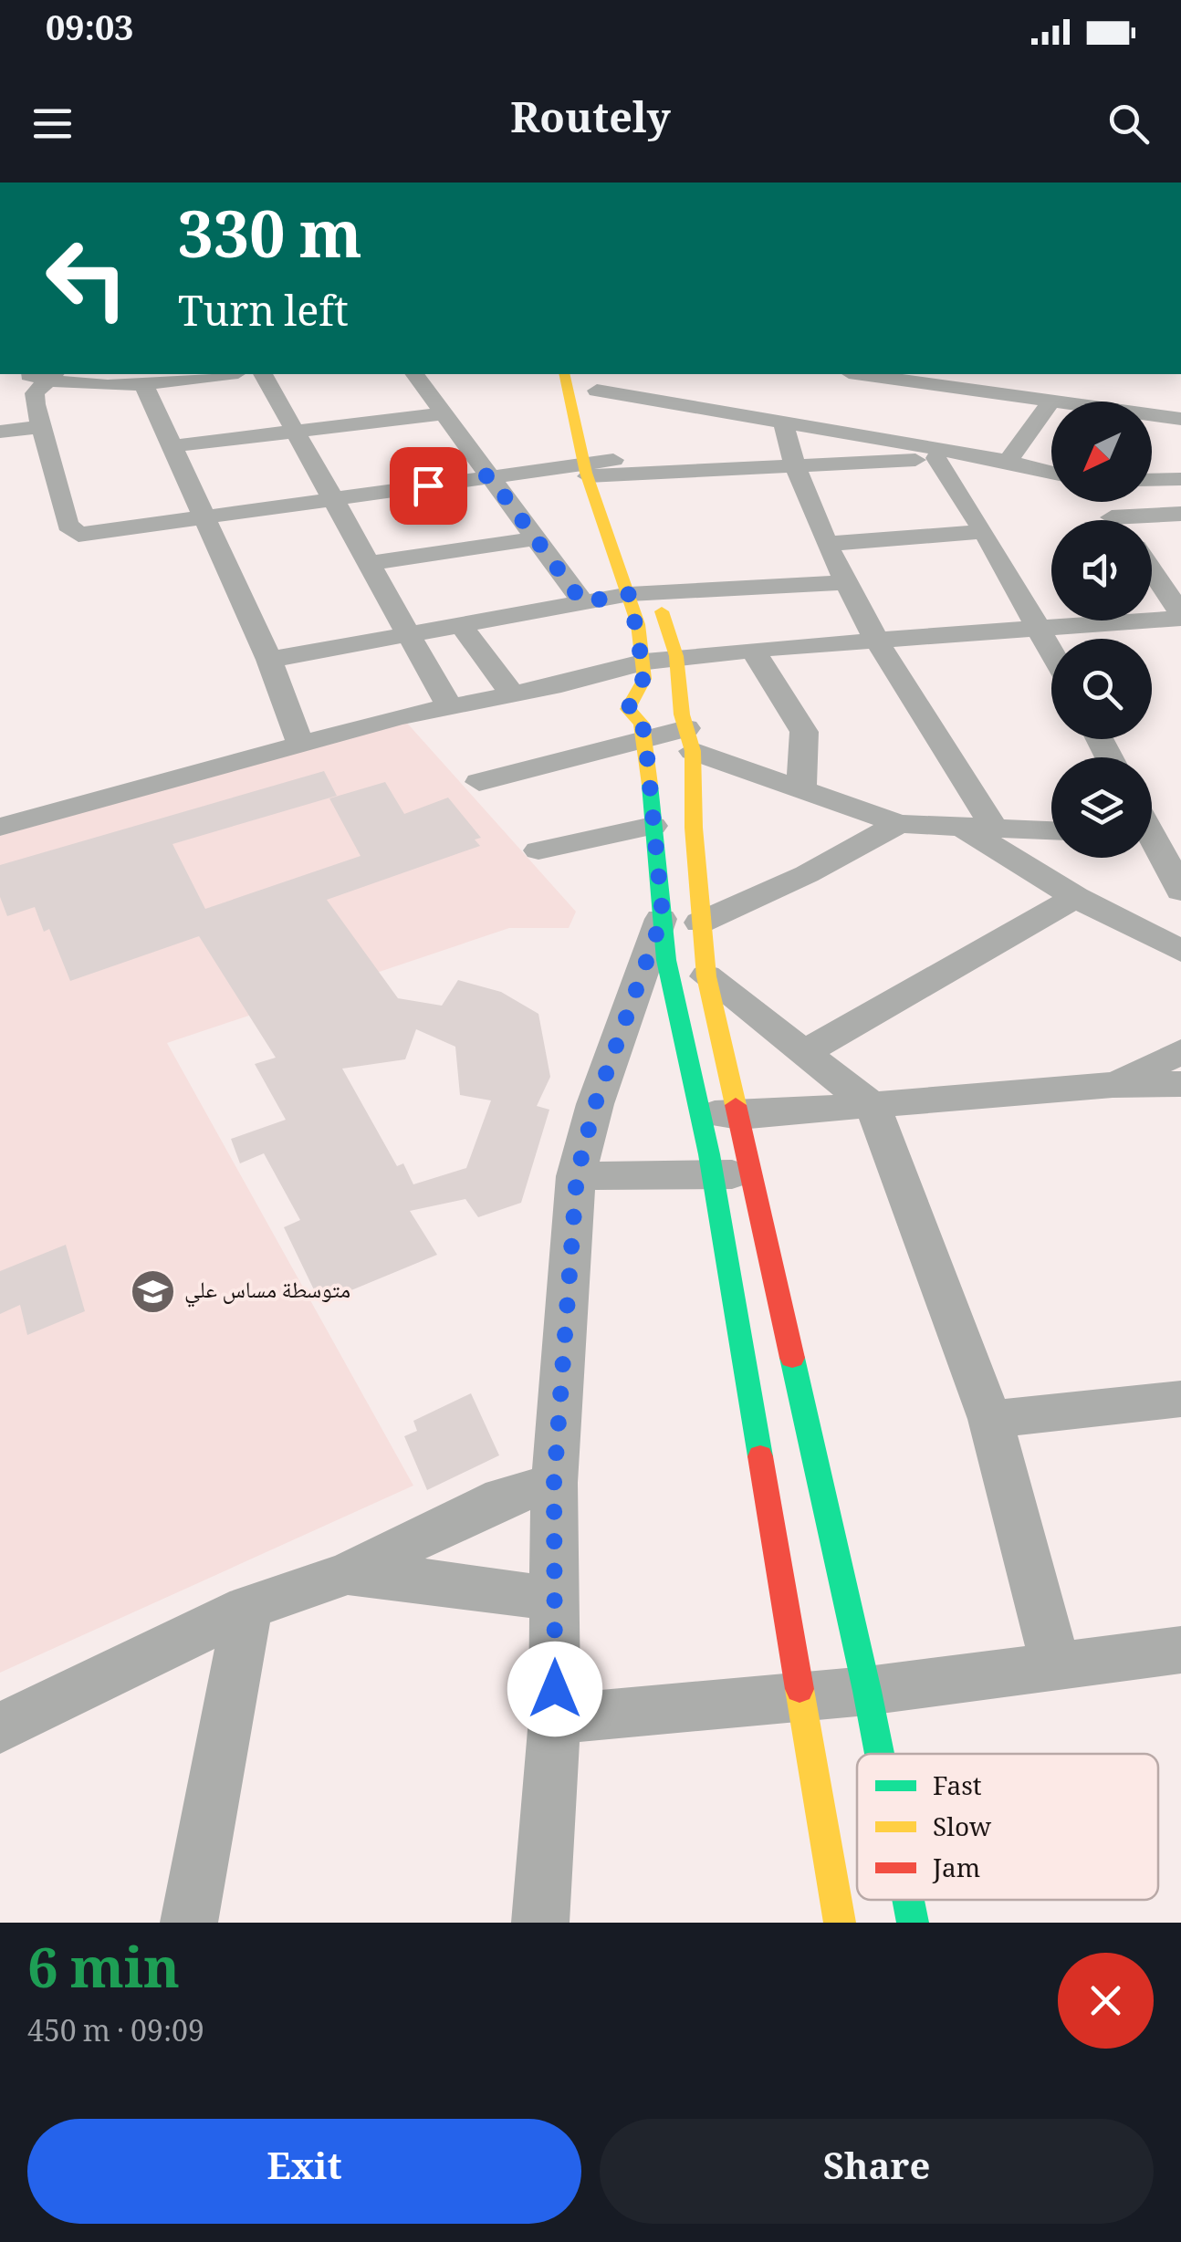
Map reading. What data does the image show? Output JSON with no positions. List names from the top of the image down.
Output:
{
  "places": {
    "school or university": ["متوسطة مساس علي"]
  },
  "legend": ["Fast", "Slow", "Jam"],
  "north": "bottom left",
  "page": {
    "status": "09:03",
    "header": "Routely",
    "turn": ["330 m", "Turn left"],
    "heading": ["6 min", "450 m · 09:09"],
    "buttons": ["Exit", "Share"]
  }
}
